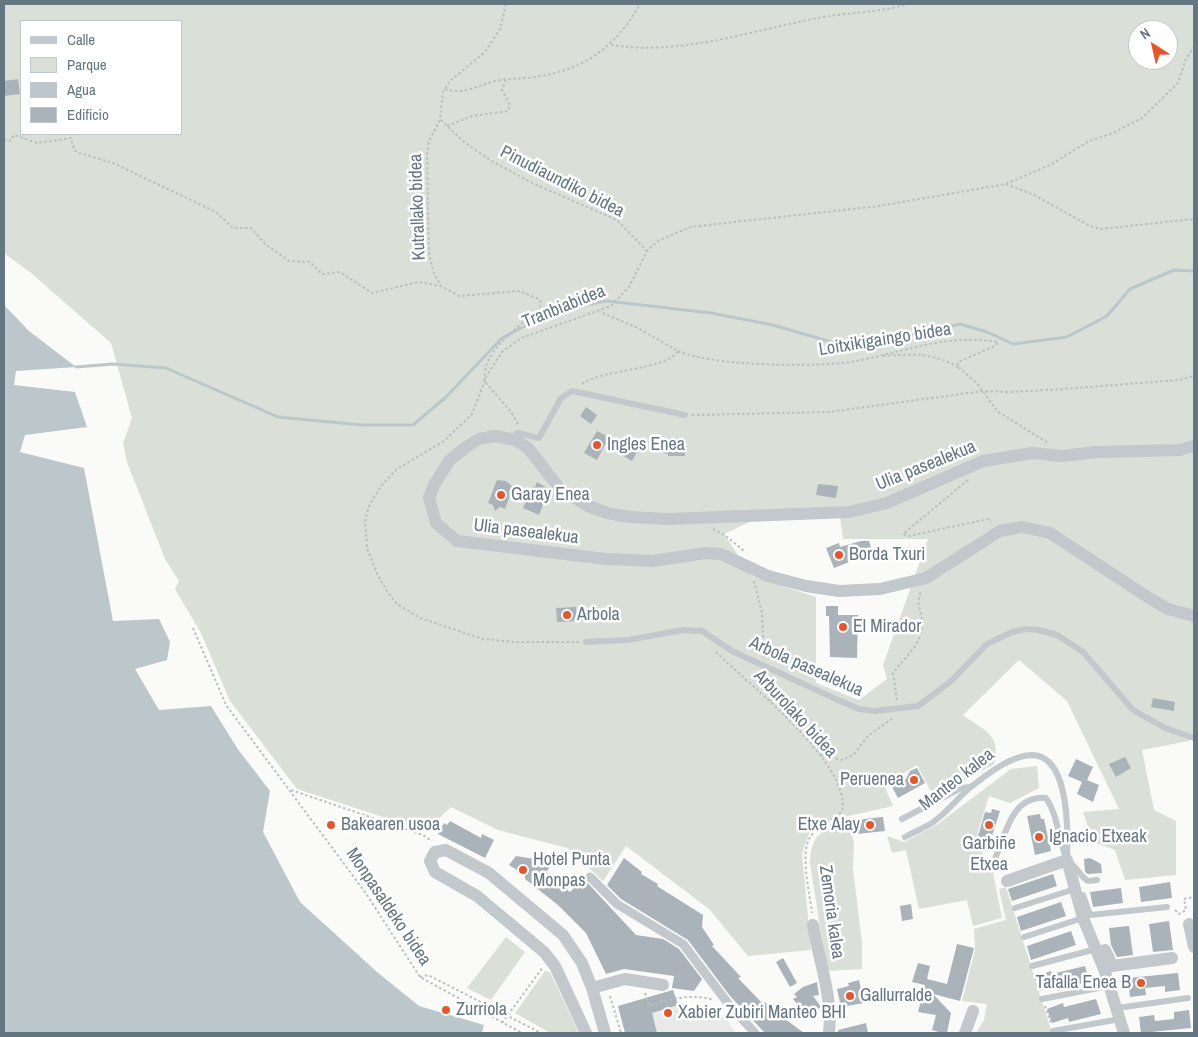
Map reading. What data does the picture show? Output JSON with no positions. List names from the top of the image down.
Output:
{
  "streets": {
    "street": ["Ulia pasealekua", "Manteo kalea", "Zemoria kalea"],
    "lane": ["Arbola pasealekua"],
    "path": [
      "Pinudiaundiko bidea",
      "Kutrallako bidea",
      "Tranbiabidea",
      "Loitxikigaingo bidea",
      "Arburolako bidea",
      "Monpasaldeko bidea"
    ]
  },
  "crossings": [
    ["Pinudiaundiko bidea", "Kutrallako bidea"],
    ["Pinudiaundiko bidea", "Tranbiabidea"],
    ["Tranbiabidea", "Loitxikigaingo bidea"],
    ["Tranbiabidea", "Arbola pasealekua"],
    ["Arburolako bidea", "Zemoria kalea"]
  ],
  "places": [
    "Ingles Enea",
    "Garay Enea",
    "Borda Txuri",
    "Arbola",
    "El Mirador",
    "Peruenea",
    "Bakearen usoa",
    "Etxe Alay",
    "Garbiñe Etxea",
    "Ignacio Etxeak",
    "Hotel Punta Monpas",
    "Tafalla Enea B",
    "Gallurralde",
    "Zurriola",
    "Xabier Zubiri Manteo BHI"
  ],
  "legend": [
    "Calle",
    "Parque",
    "Agua",
    "Edificio"
  ],
  "north": "top left"
}
